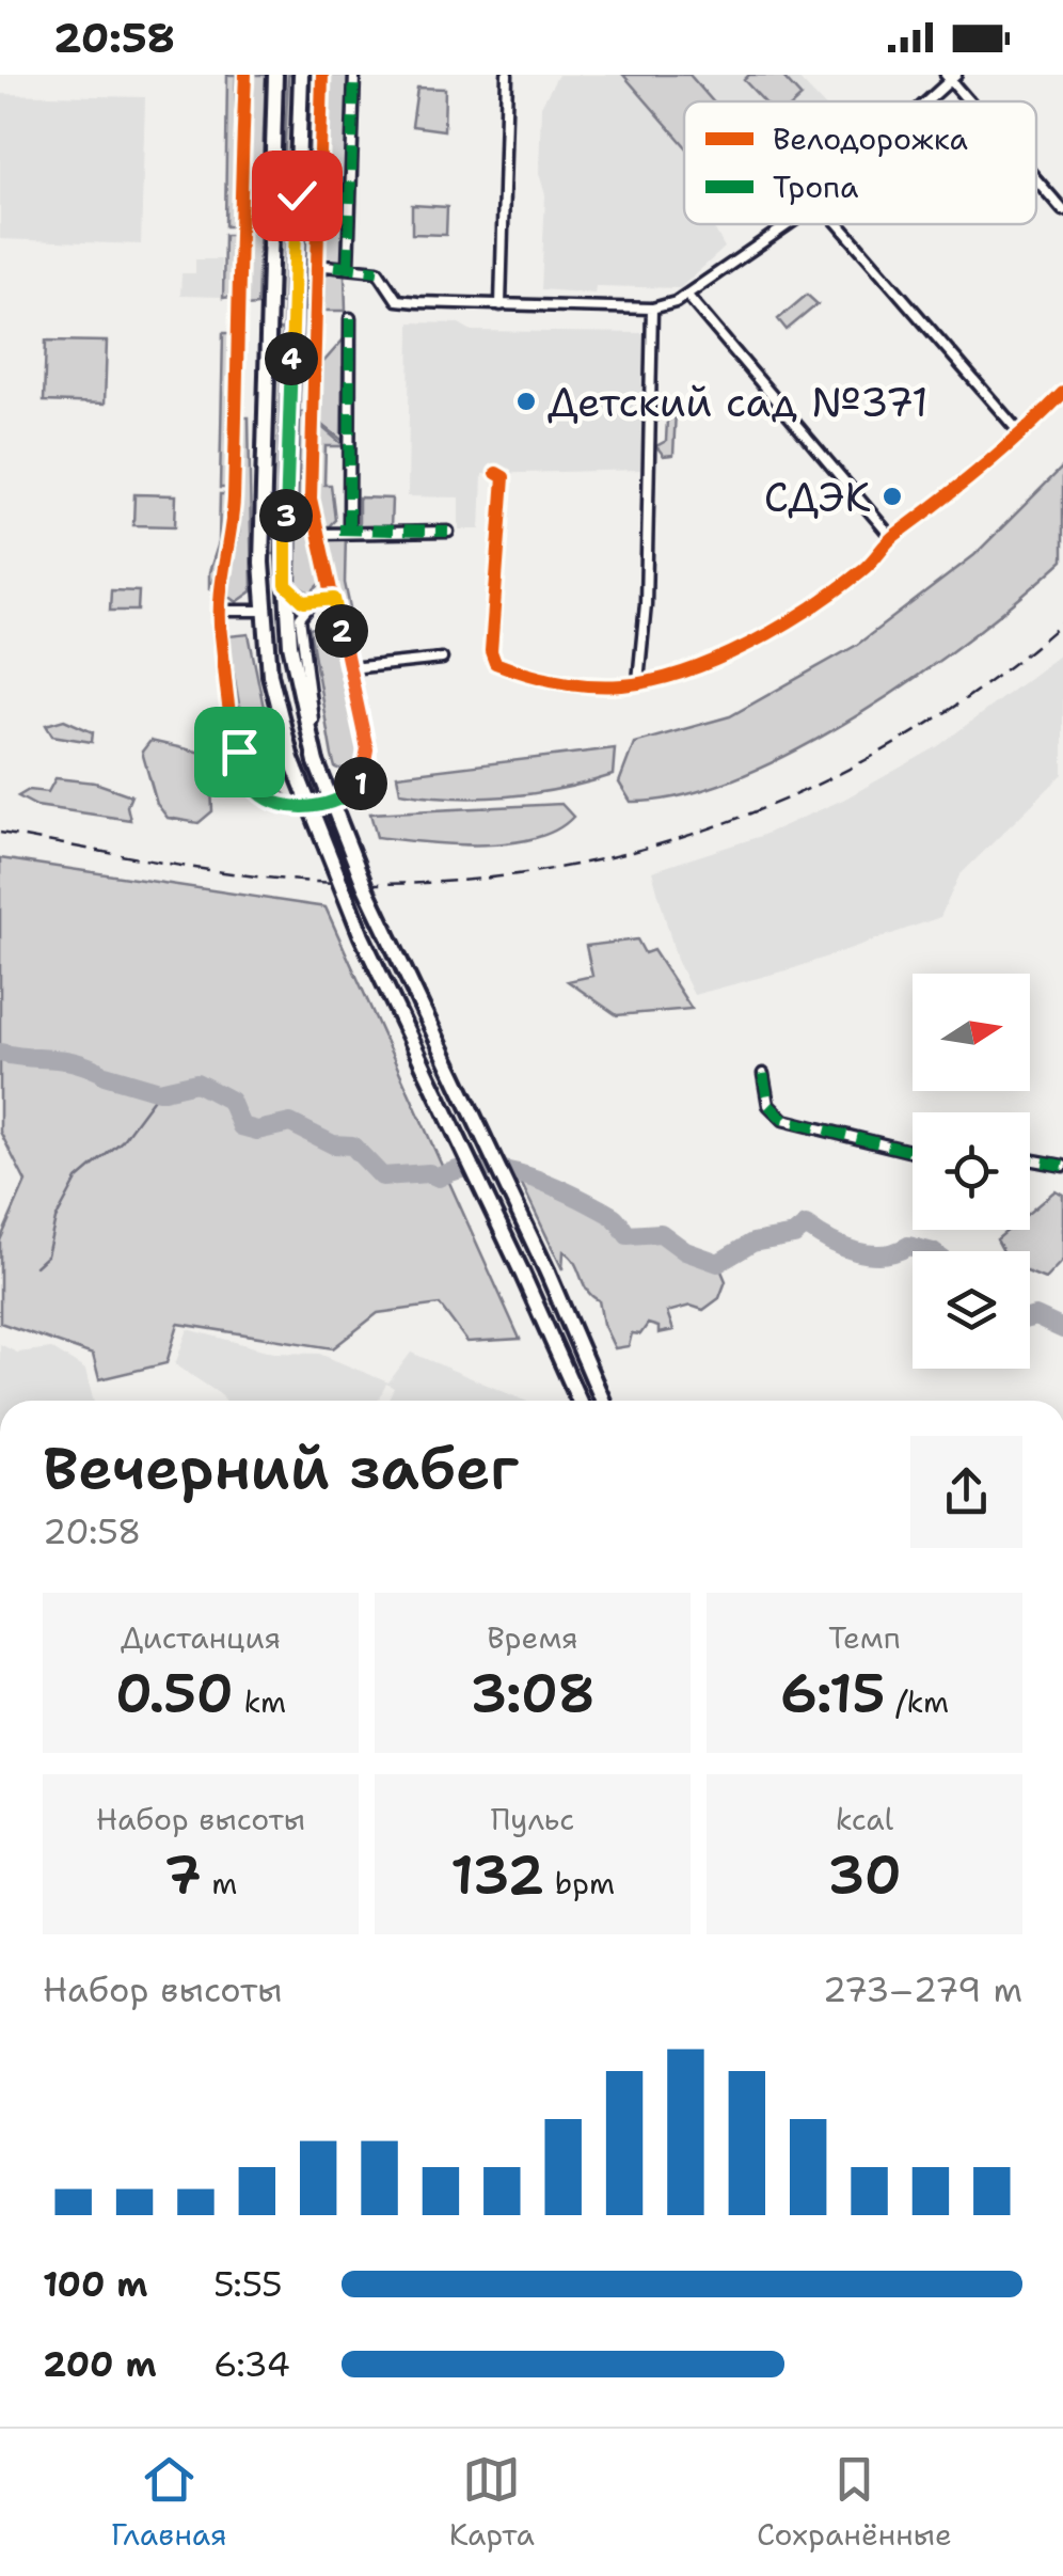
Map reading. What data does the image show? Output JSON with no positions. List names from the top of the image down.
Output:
{
  "places": ["Детский сад №371", "СДЭК"],
  "legend": ["Велодорожка", "Тропа"],
  "north": "right",
  "page": {
    "status": "20:58",
    "pins": [
      "4",
      "3",
      "2",
      "1"
    ],
    "heading": ["Вечерний забег", "20:58"],
    "stats": [
      ["Дистанция", "0.50 km"],
      ["Время", "3:08"],
      ["Темп", "6:15 /km"],
      ["Набор высоты", "7 m"],
      ["Пульс", "132 bpm"],
      ["kcal", "30"]
    ],
    "chart": ["Набор высоты", "273–279 m"],
    "list": [
      {
        "name": "100 m",
        "note": "5:55"
      },
      {
        "name": "200 m",
        "note": "6:34"
      }
    ],
    "tabs": ["Главная", "Карта", "Сохранённые"]
  }
}
